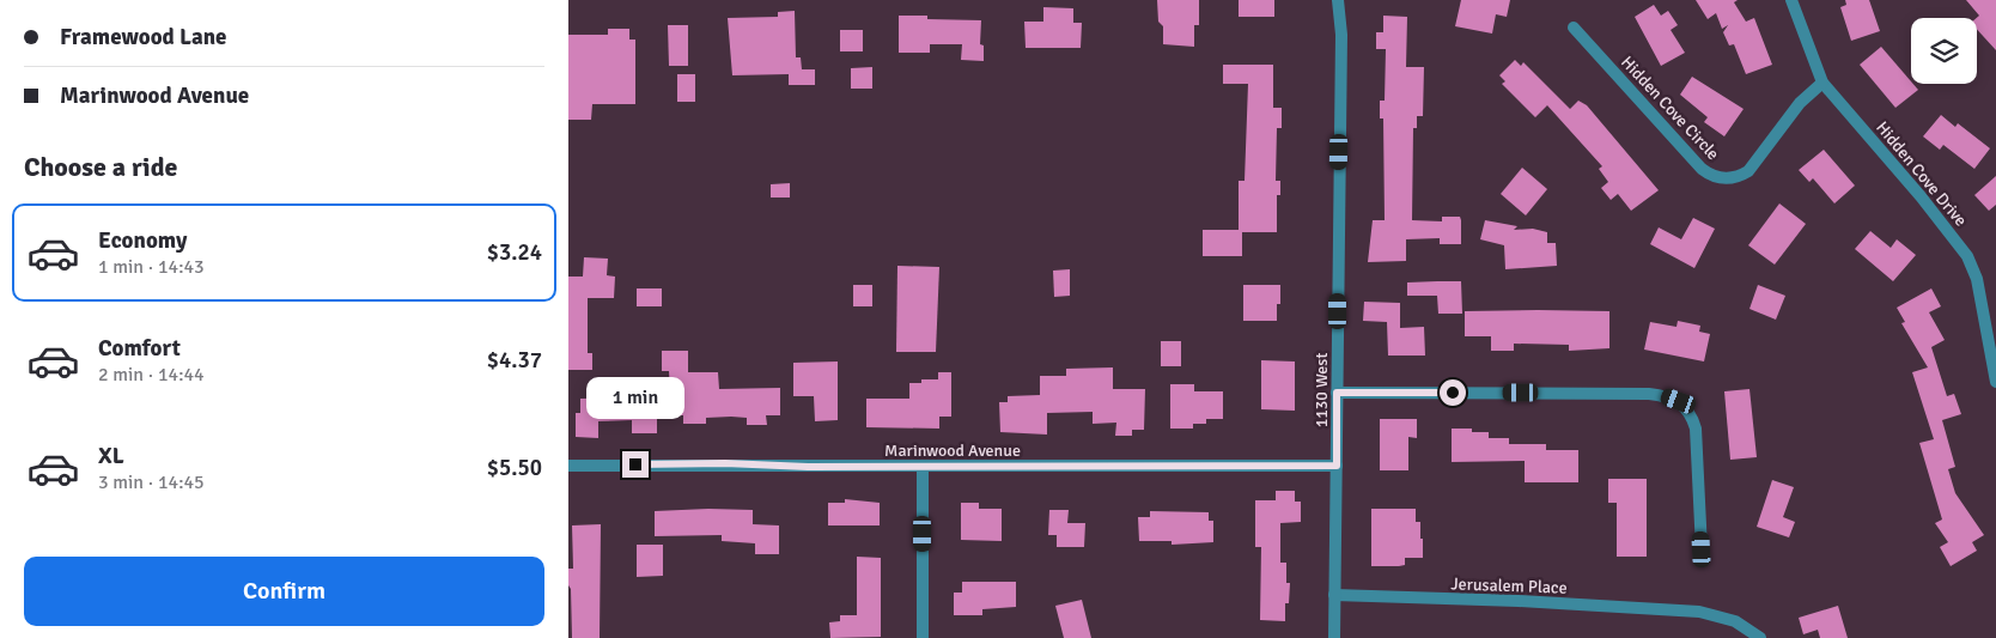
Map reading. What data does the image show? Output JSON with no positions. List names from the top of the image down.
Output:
{
  "streets": {
    "street": [
      "Hidden Cove Circle",
      "Hidden Cove Drive",
      "1130 West",
      "Marinwood Avenue",
      "Jerusalem Place"
    ]
  },
  "crossings": [
    ["Hidden Cove Circle", "Hidden Cove Drive"],
    ["1130 West", "Marinwood Avenue"],
    ["1130 West", "Jerusalem Place"]
  ],
  "page": {
    "banner": ["Framewood Lane", "Marinwood Avenue"],
    "heading": "Choose a ride",
    "list": [
      {
        "name": "Economy",
        "note": "1 min · 14:43",
        "value": "$3.24"
      },
      {
        "name": "Comfort",
        "note": "2 min · 14:44",
        "value": "$4.37"
      },
      {
        "name": "XL",
        "note": "3 min · 14:45",
        "value": "$5.50"
      }
    ],
    "bubble": "1 min",
    "buttons": "Confirm"
  }
}
